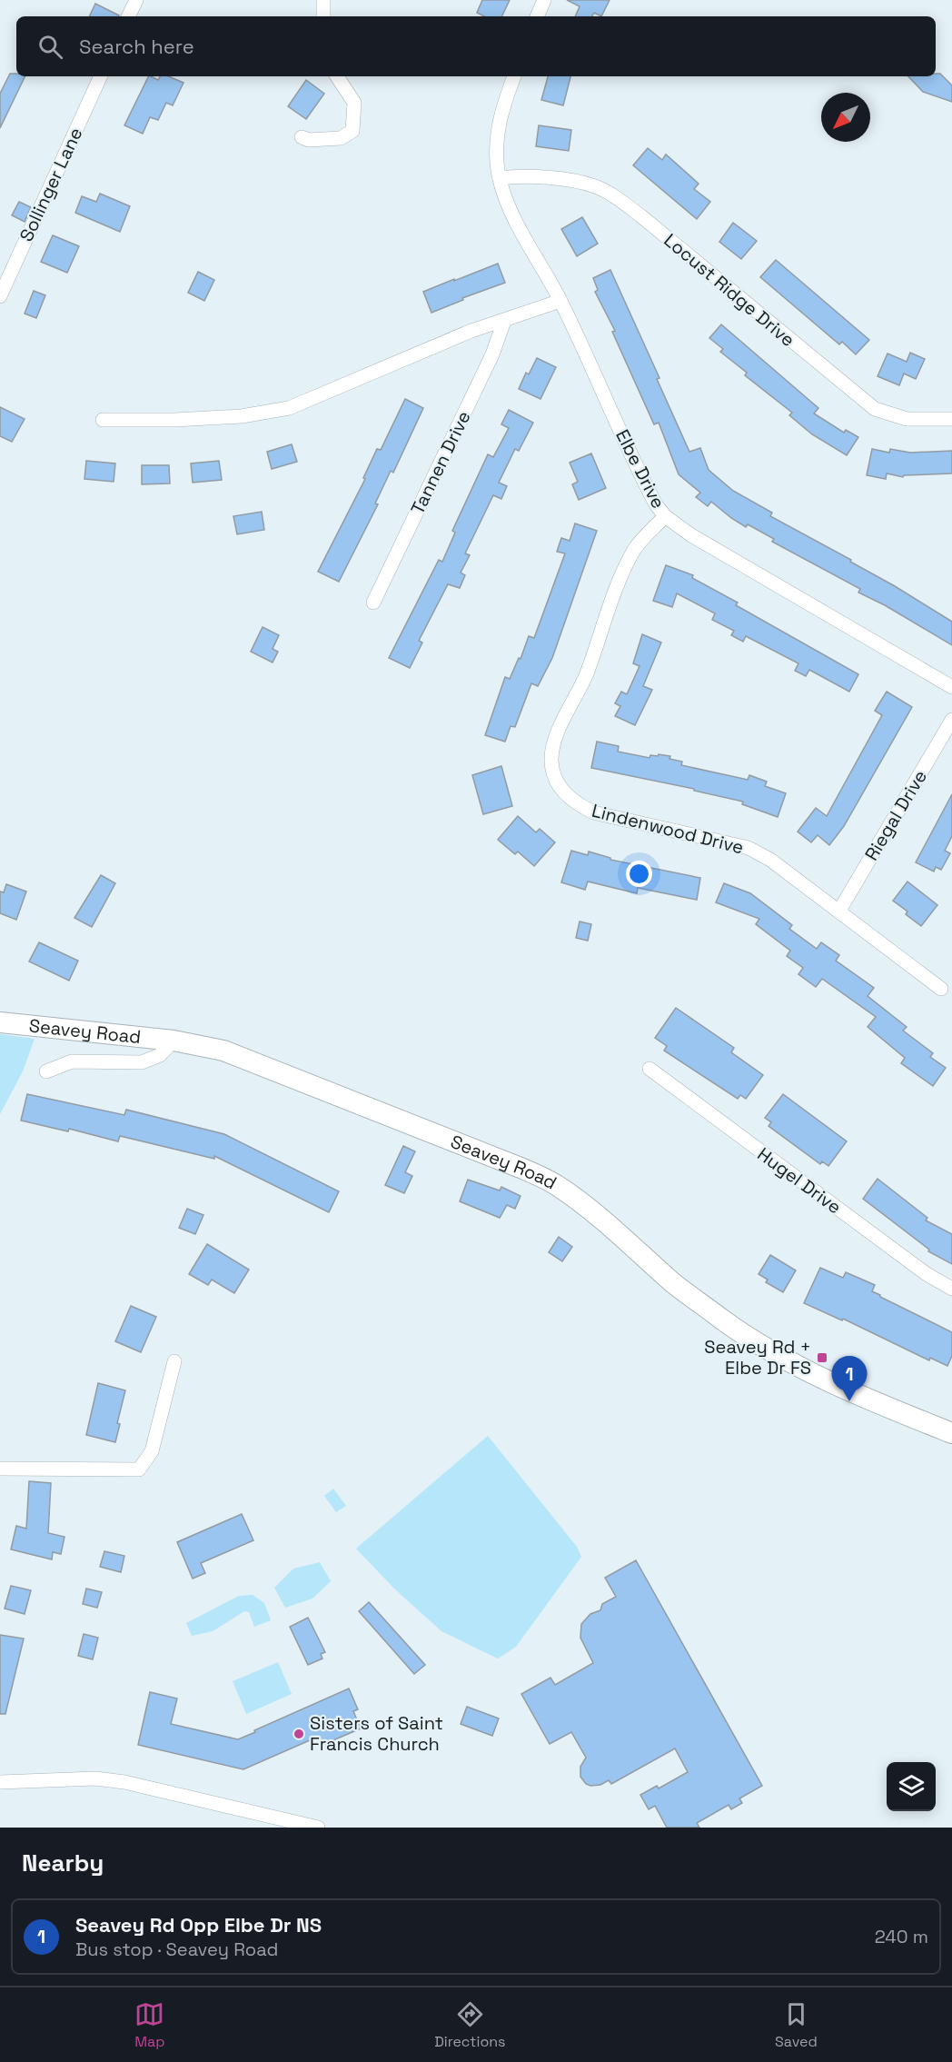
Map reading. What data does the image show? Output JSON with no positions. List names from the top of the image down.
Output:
{
  "streets": {
    "street": [
      "Sollinger Lane",
      "Locust Ridge Drive",
      "Tannen Drive",
      "Elbe Drive",
      "Riegal Drive",
      "Lindenwood Drive",
      "Seavey Road",
      "Hugel Drive"
    ]
  },
  "crossings": [
    ["Locust Ridge Drive", "Elbe Drive"],
    ["Elbe Drive", "Lindenwood Drive"],
    ["Riegal Drive", "Lindenwood Drive"]
  ],
  "places": {
    "transit": ["Seavey Rd + Elbe Dr FS"],
    "other": ["Sisters of Saint Francis Church"]
  },
  "north": "bottom left",
  "page": {
    "search": "Search here",
    "pins": "1",
    "heading": "Nearby",
    "list": [
      {
        "mark": "1",
        "name": "Seavey Rd Opp Elbe Dr NS",
        "note": "Bus stop · Seavey Road",
        "value": "240 m"
      }
    ],
    "nav": ["Map", "Directions", "Saved"]
  }
}
